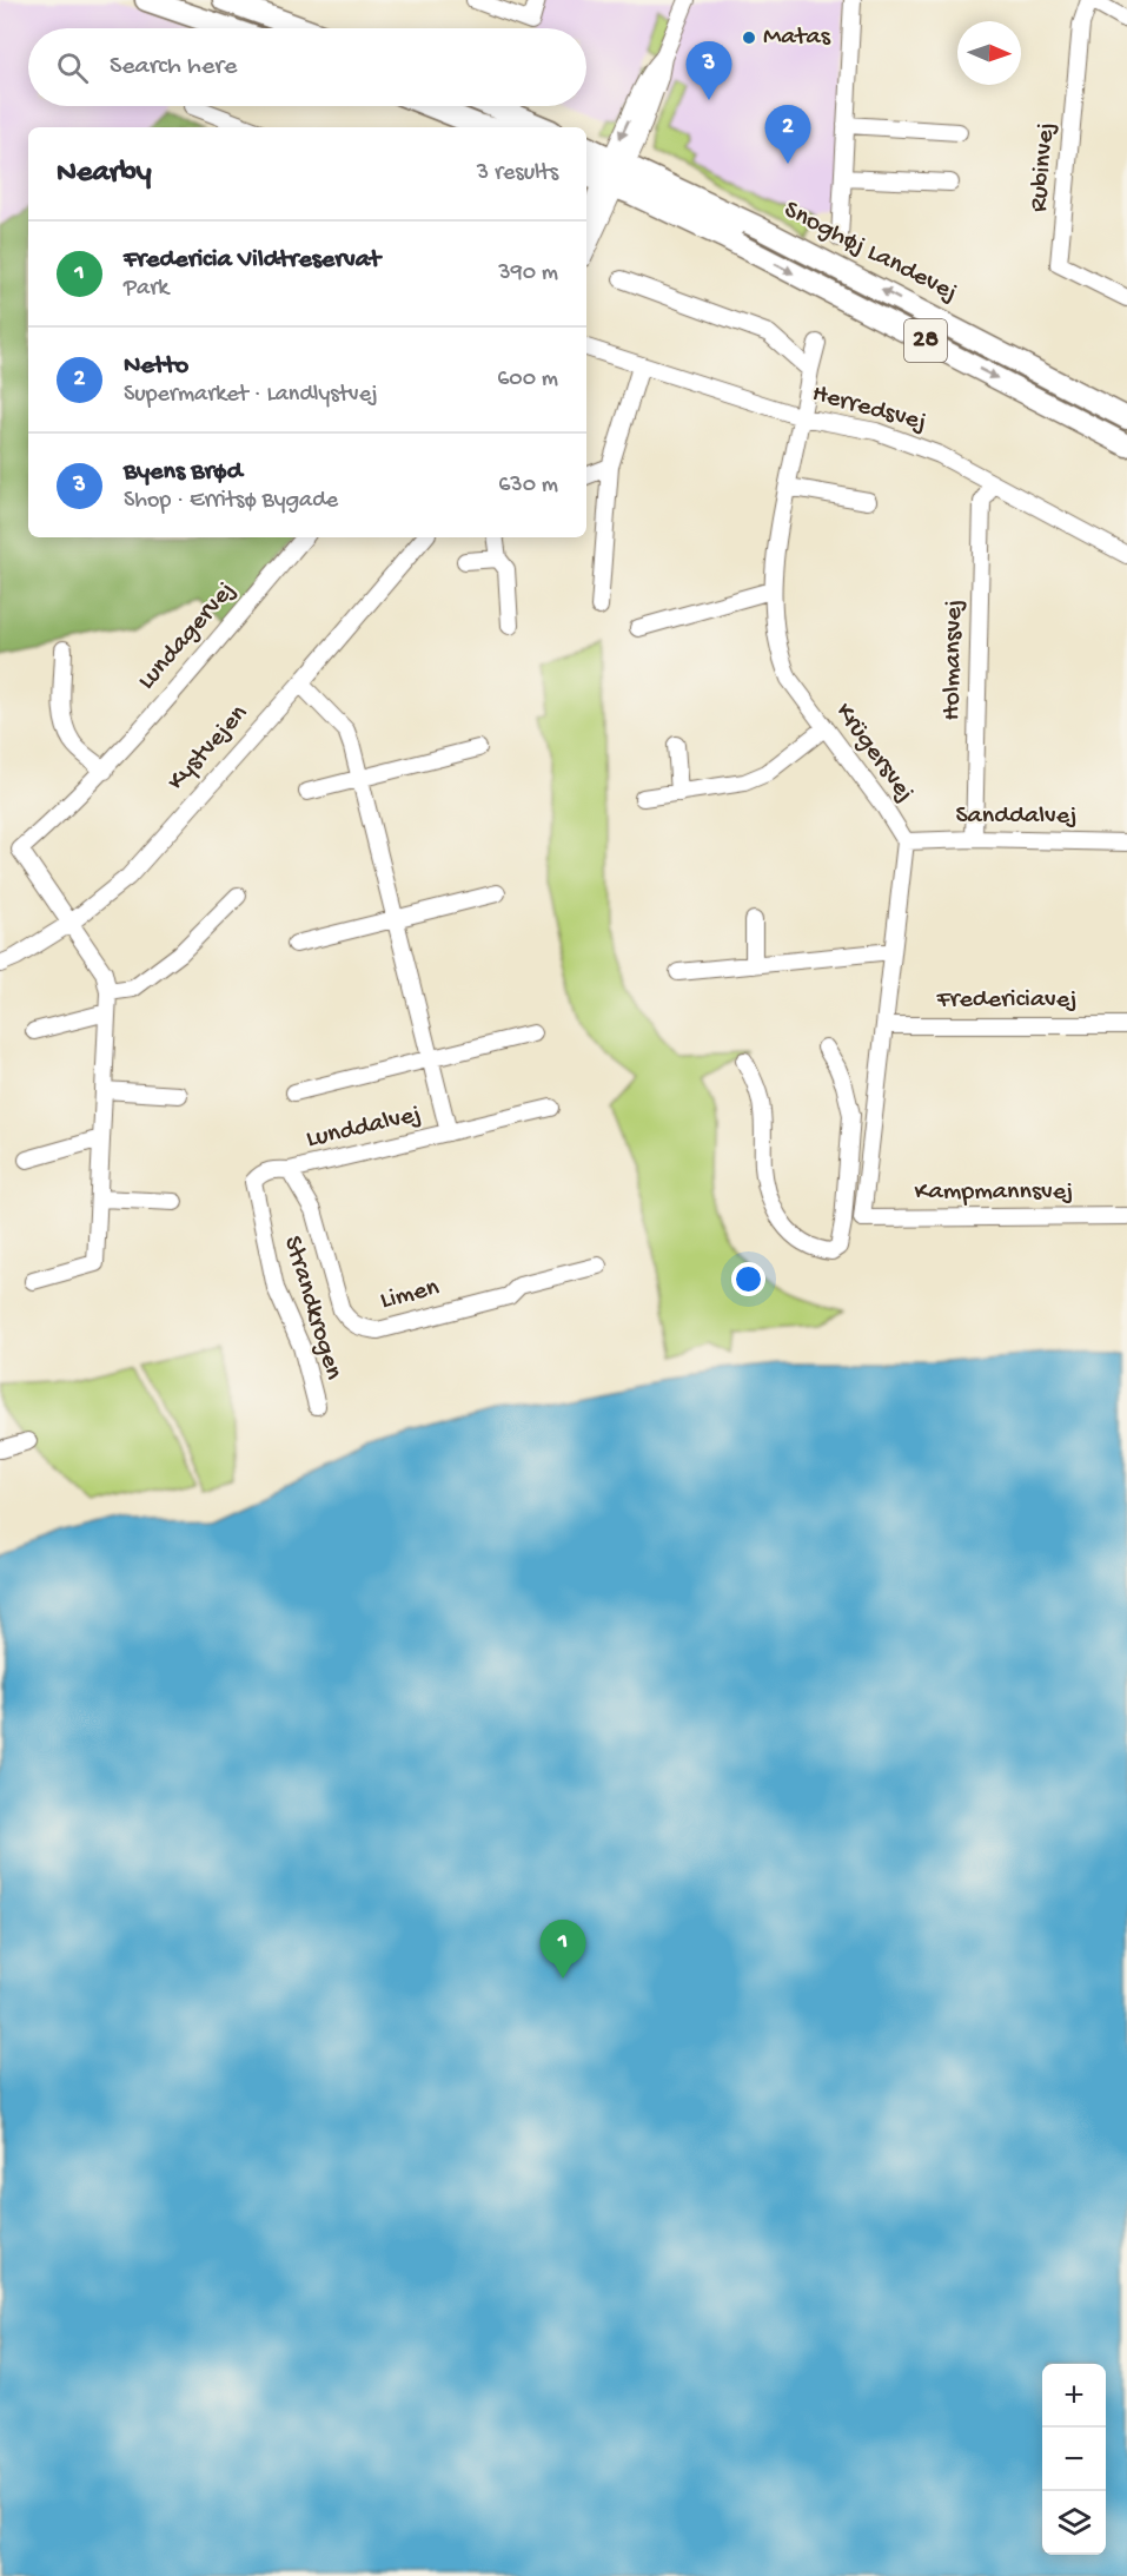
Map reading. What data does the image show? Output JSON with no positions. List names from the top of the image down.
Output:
{
  "streets": {
    "main road": ["Snoghøj Landevej", "28"],
    "street": [
      "Rubinvej",
      "Herredsvej",
      "Lundagervej",
      "Holmansvej",
      "Kystvejen",
      "Krügersvej",
      "Sanddalvej",
      "Fredericiavej",
      "Lunddalvej",
      "Kampmannsvej",
      "Limen",
      "Strandkrogen"
    ]
  },
  "crossings": [
    ["Herredsvej", "Holmansvej"],
    ["Herredsvej", "Krügersvej"],
    ["Lundagervej", "Kystvejen"],
    ["Holmansvej", "Sanddalvej"],
    ["Kystvejen", "Lunddalvej"],
    ["Krügersvej", "Sanddalvej"],
    ["Krügersvej", "Fredericiavej"],
    ["Krügersvej", "Kampmannsvej"],
    ["Lunddalvej", "Limen"],
    ["Lunddalvej", "Strandkrogen"],
    ["Limen", "Strandkrogen"]
  ],
  "places": ["Matas"],
  "north": "right",
  "page": {
    "search": "Search here",
    "pins": ["3", "2", "1"],
    "heading": ["Nearby", "3 results"],
    "list": [
      {
        "mark": "1",
        "name": "Fredericia Vildtreservat",
        "note": "Park",
        "value": "390 m"
      },
      {
        "mark": "2",
        "name": "Netto",
        "note": "Supermarket · Landlystvej",
        "value": "600 m"
      },
      {
        "mark": "3",
        "name": "Byens Brød",
        "note": "Shop · Erritsø Bygade",
        "value": "630 m"
      }
    ],
    "map_buttons": ["+", "−"]
  }
}
